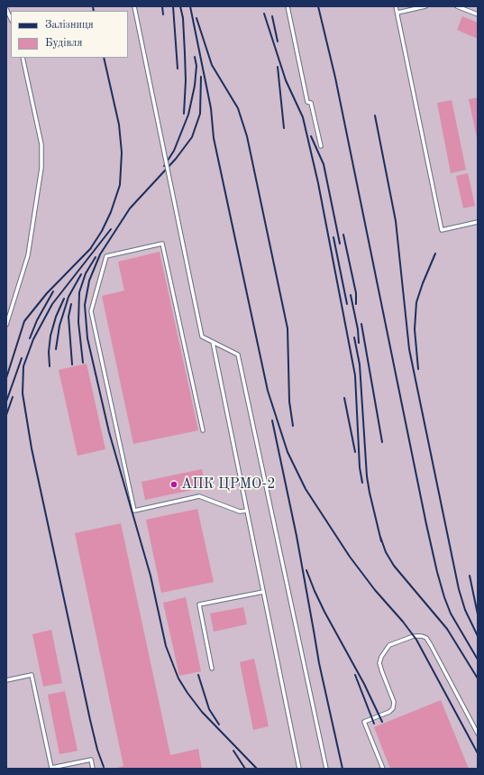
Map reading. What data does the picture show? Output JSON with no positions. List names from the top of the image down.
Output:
{
  "places": ["АПК ЦРМО-2"],
  "legend": ["Залізниця", "Будівля"]
}
